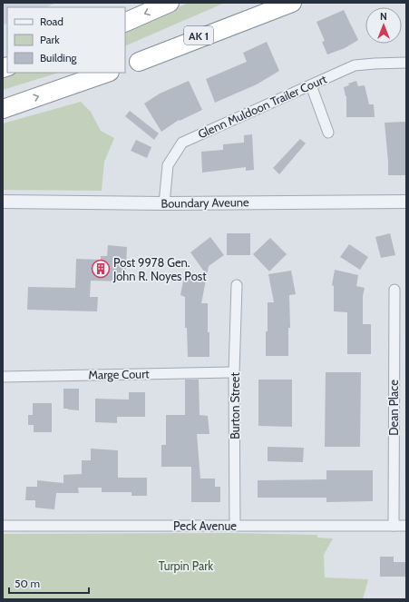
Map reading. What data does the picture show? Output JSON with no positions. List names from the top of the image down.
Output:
{
  "streets": {
    "highway": ["AK 1"],
    "street": [
      "Glenn Muldoon Trailer Court",
      "Boundary Aveune",
      "Marge Court",
      "Burton Street",
      "Dean Place",
      "Peck Avenue"
    ]
  },
  "crossings": [
    ["Glenn Muldoon Trailer Court", "Boundary Aveune"],
    ["Marge Court", "Burton Street"],
    ["Burton Street", "Peck Avenue"],
    ["Dean Place", "Peck Avenue"]
  ],
  "parks": ["Turpin Park"],
  "places": {
    "building": ["Post 9978 Gen. John R. Noyes Post"]
  },
  "legend": ["Road", "Park", "Building"],
  "scale_bar": "50 m",
  "north": "top"
}
